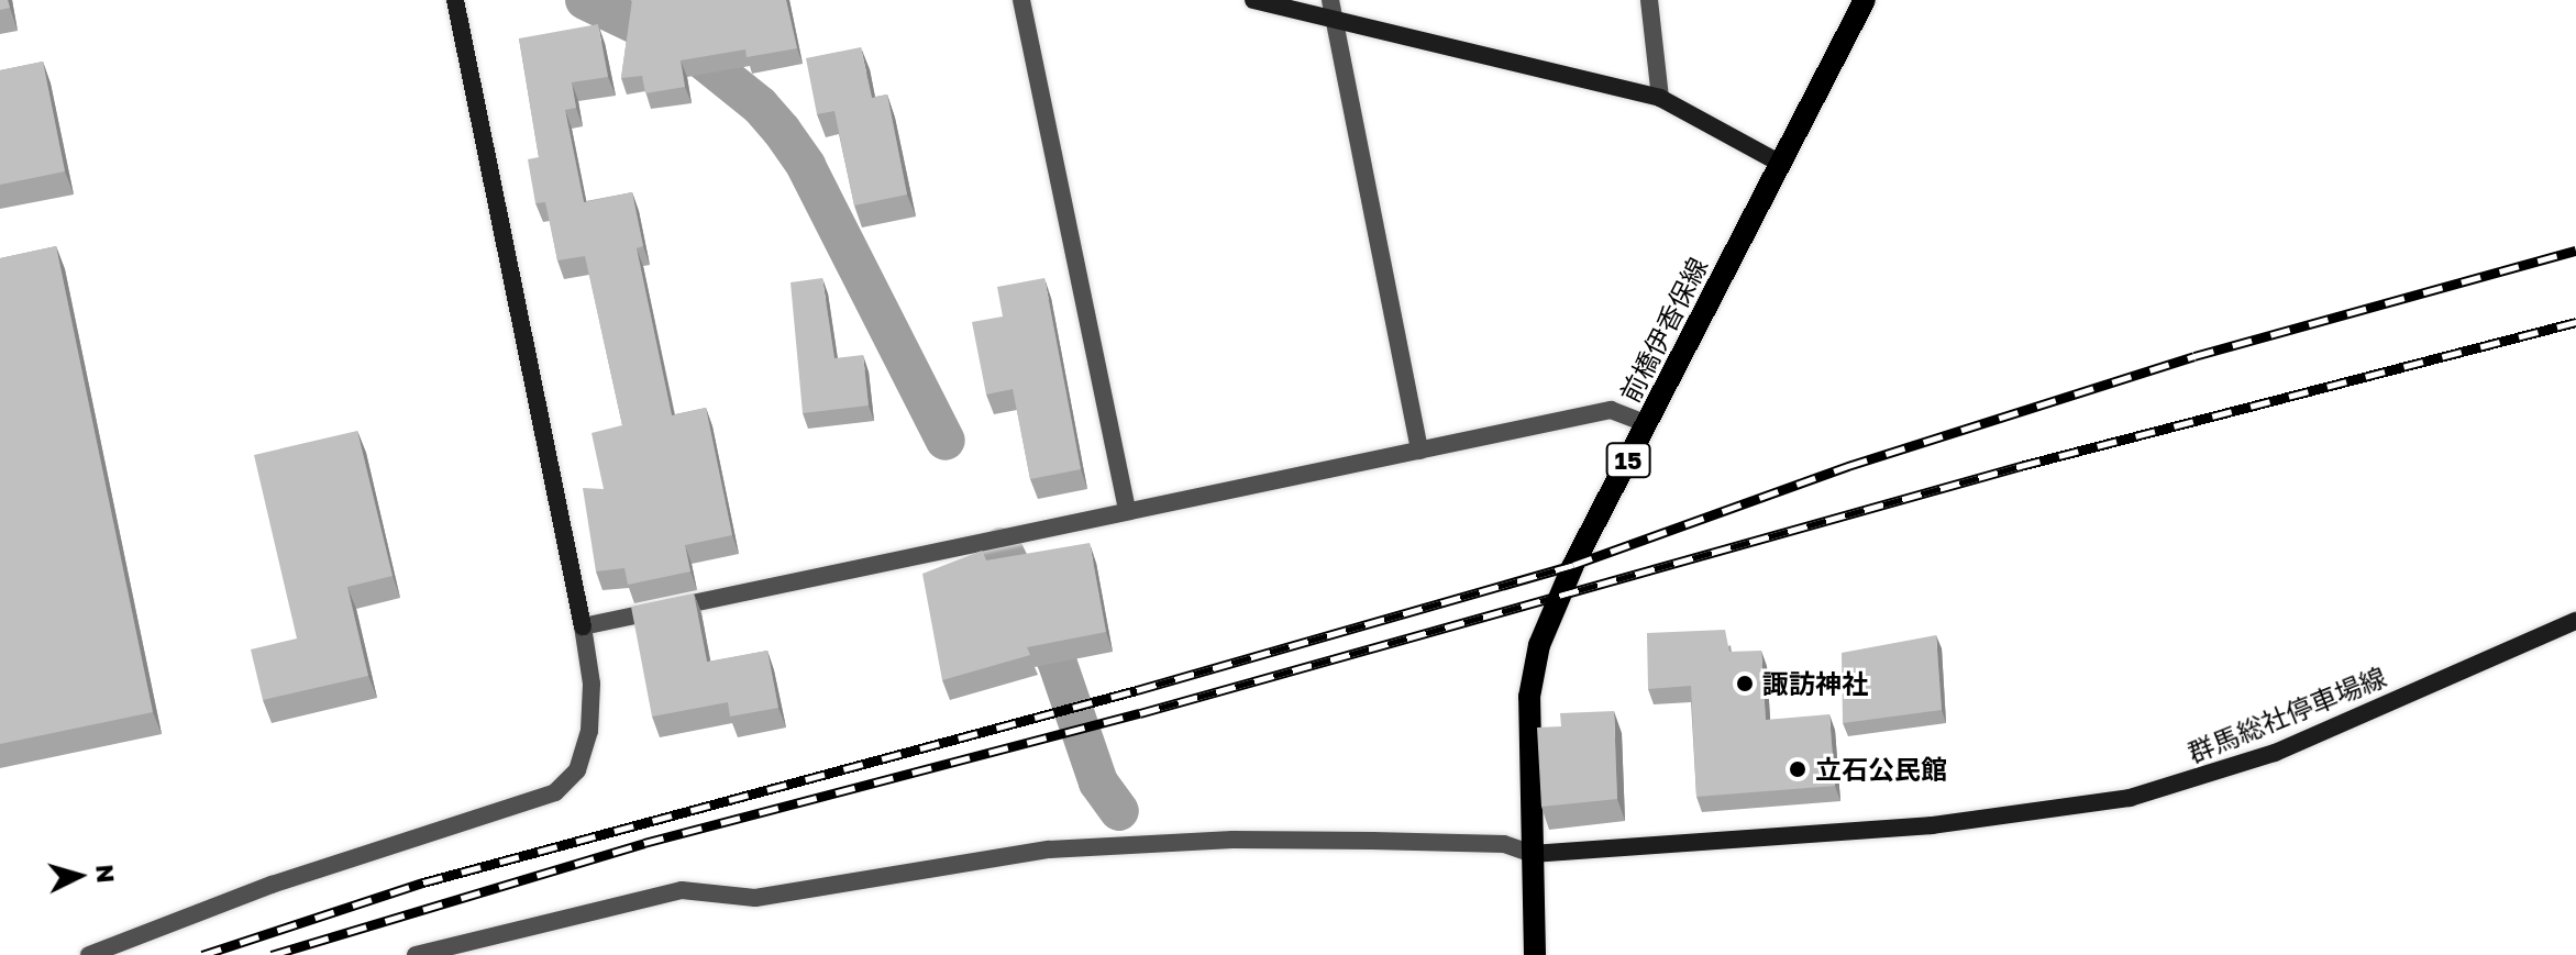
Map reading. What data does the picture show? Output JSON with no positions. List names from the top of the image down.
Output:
{
  "streets": {
    "main road": ["前橋伊香保線", "15"],
    "street": ["群馬総社停車場線"]
  },
  "crossings": [
    ["前橋伊香保線", "群馬総社停車場線"]
  ],
  "places": ["諏訪神社", "立石公民館"],
  "north": "right"
}
